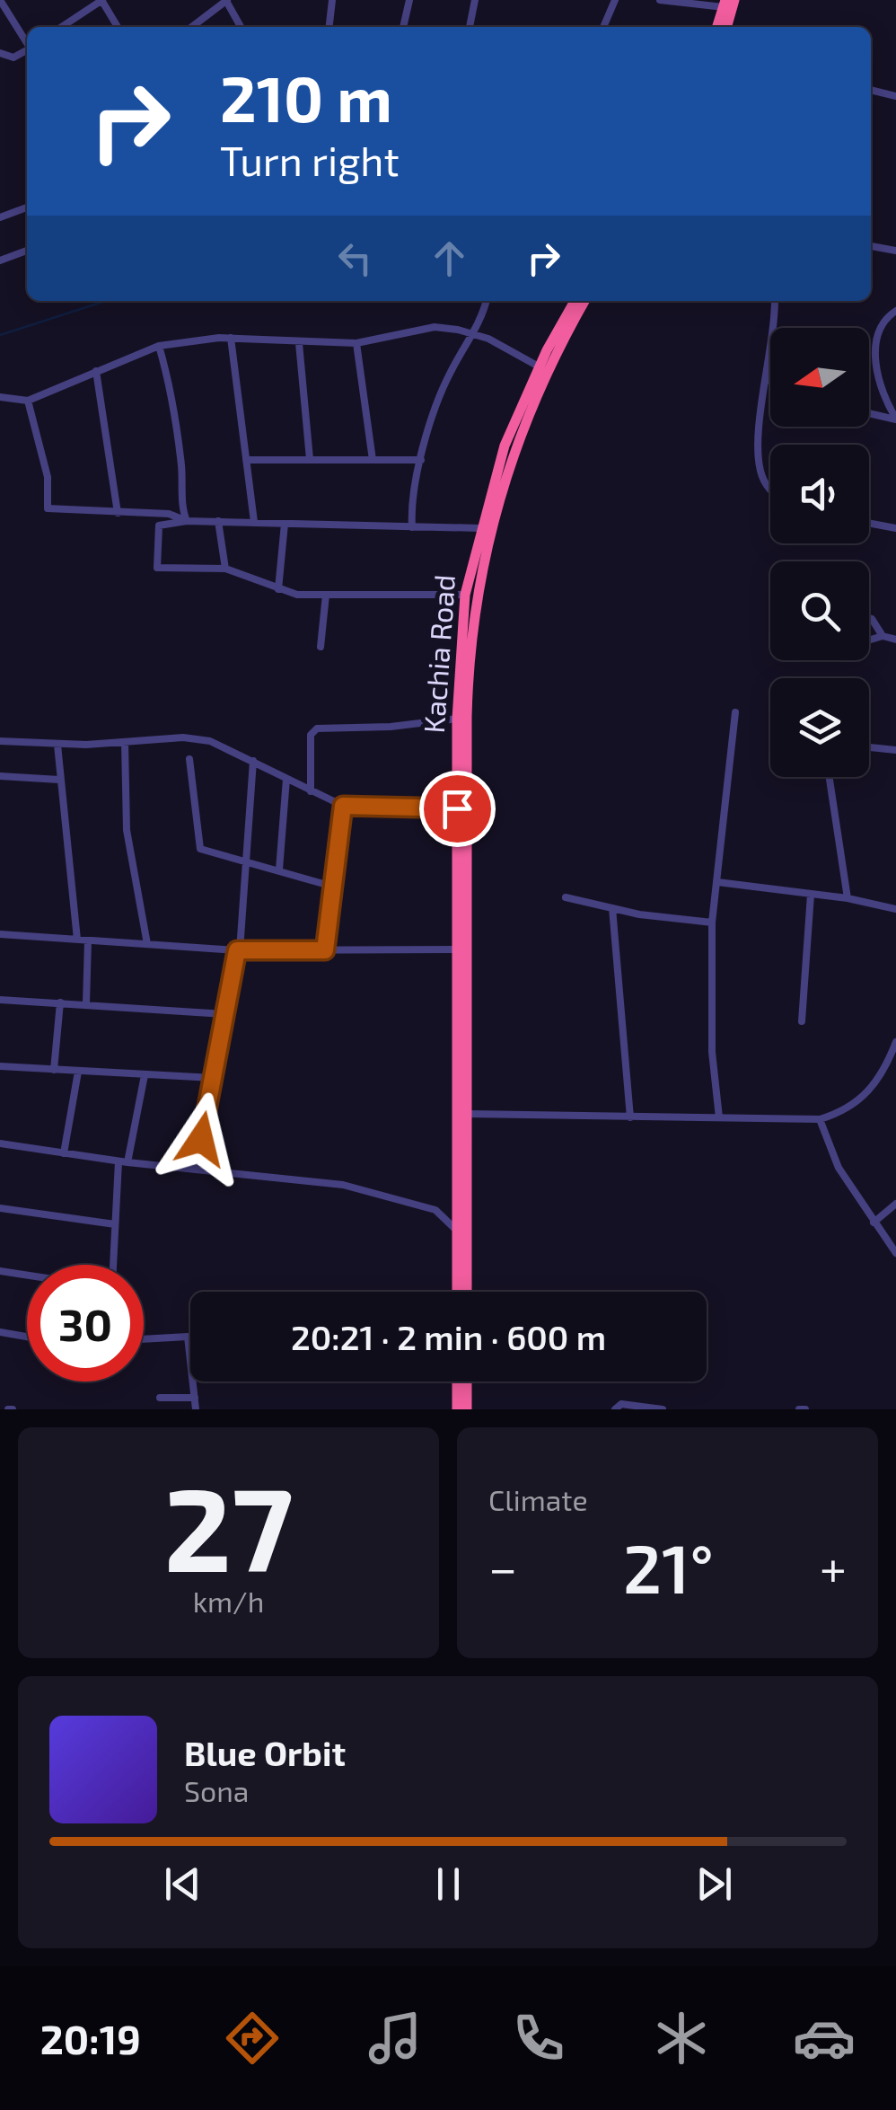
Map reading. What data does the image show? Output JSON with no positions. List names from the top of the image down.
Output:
{
  "streets": {
    "highway": ["Kachia Road"]
  },
  "north": "left",
  "page": {
    "turn": ["210 m", "Turn right"],
    "limit": "30",
    "trip": "20:21 · 2 min · 600 m",
    "tile": [
      ["27", "km/h"],
      "Climate"
    ],
    "heat": ["−", "21°", "+"],
    "song": ["Blue Orbit", "Sona"],
    "tabs": "20:19"
  }
}
